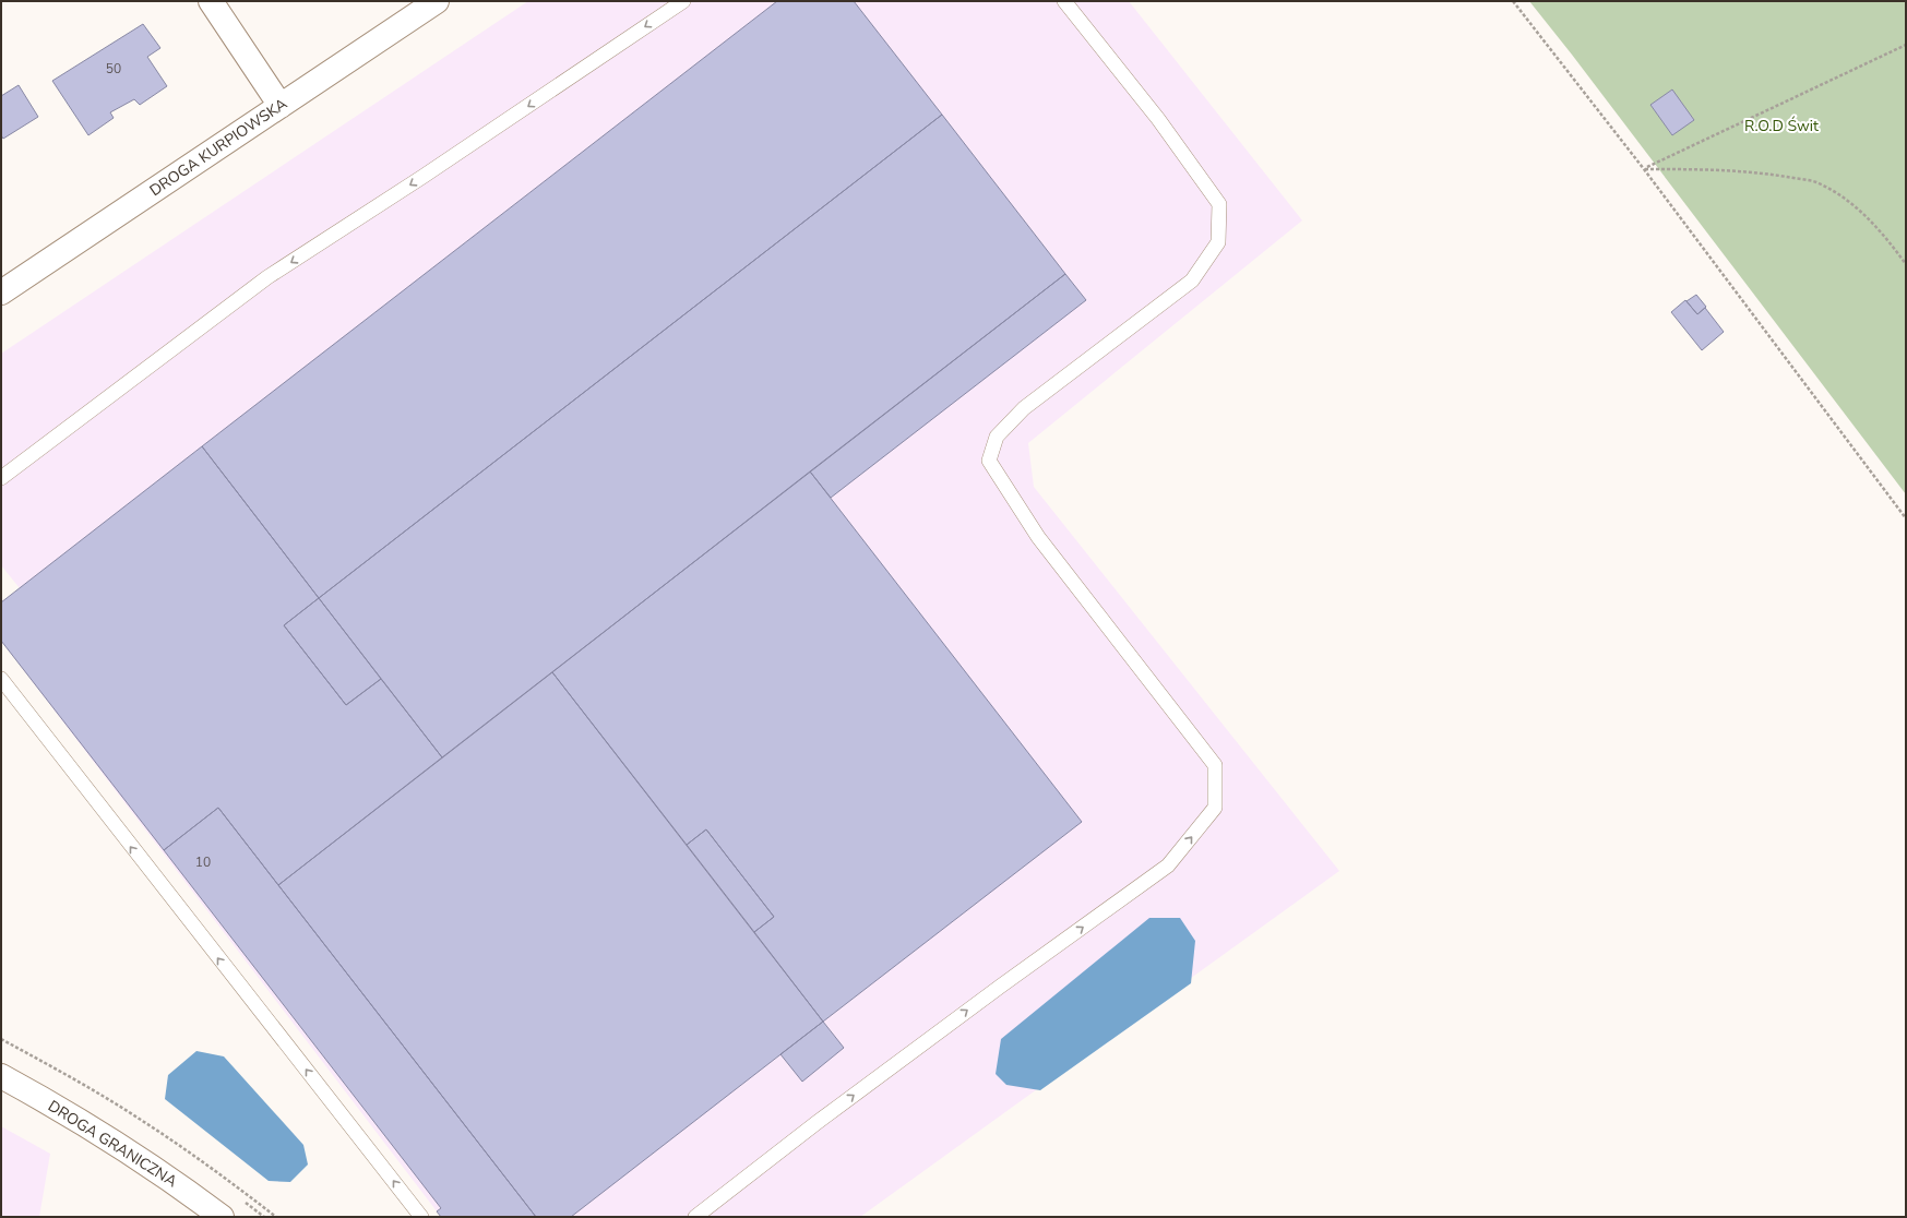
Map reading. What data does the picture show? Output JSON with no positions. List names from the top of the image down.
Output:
{
  "streets": {
    "street": ["DROGA KURPIOWSKA", "DROGA GRANICZNA"]
  },
  "parks": ["R.O.D Świt"],
  "house_numbers": ["50", "10"]
}
